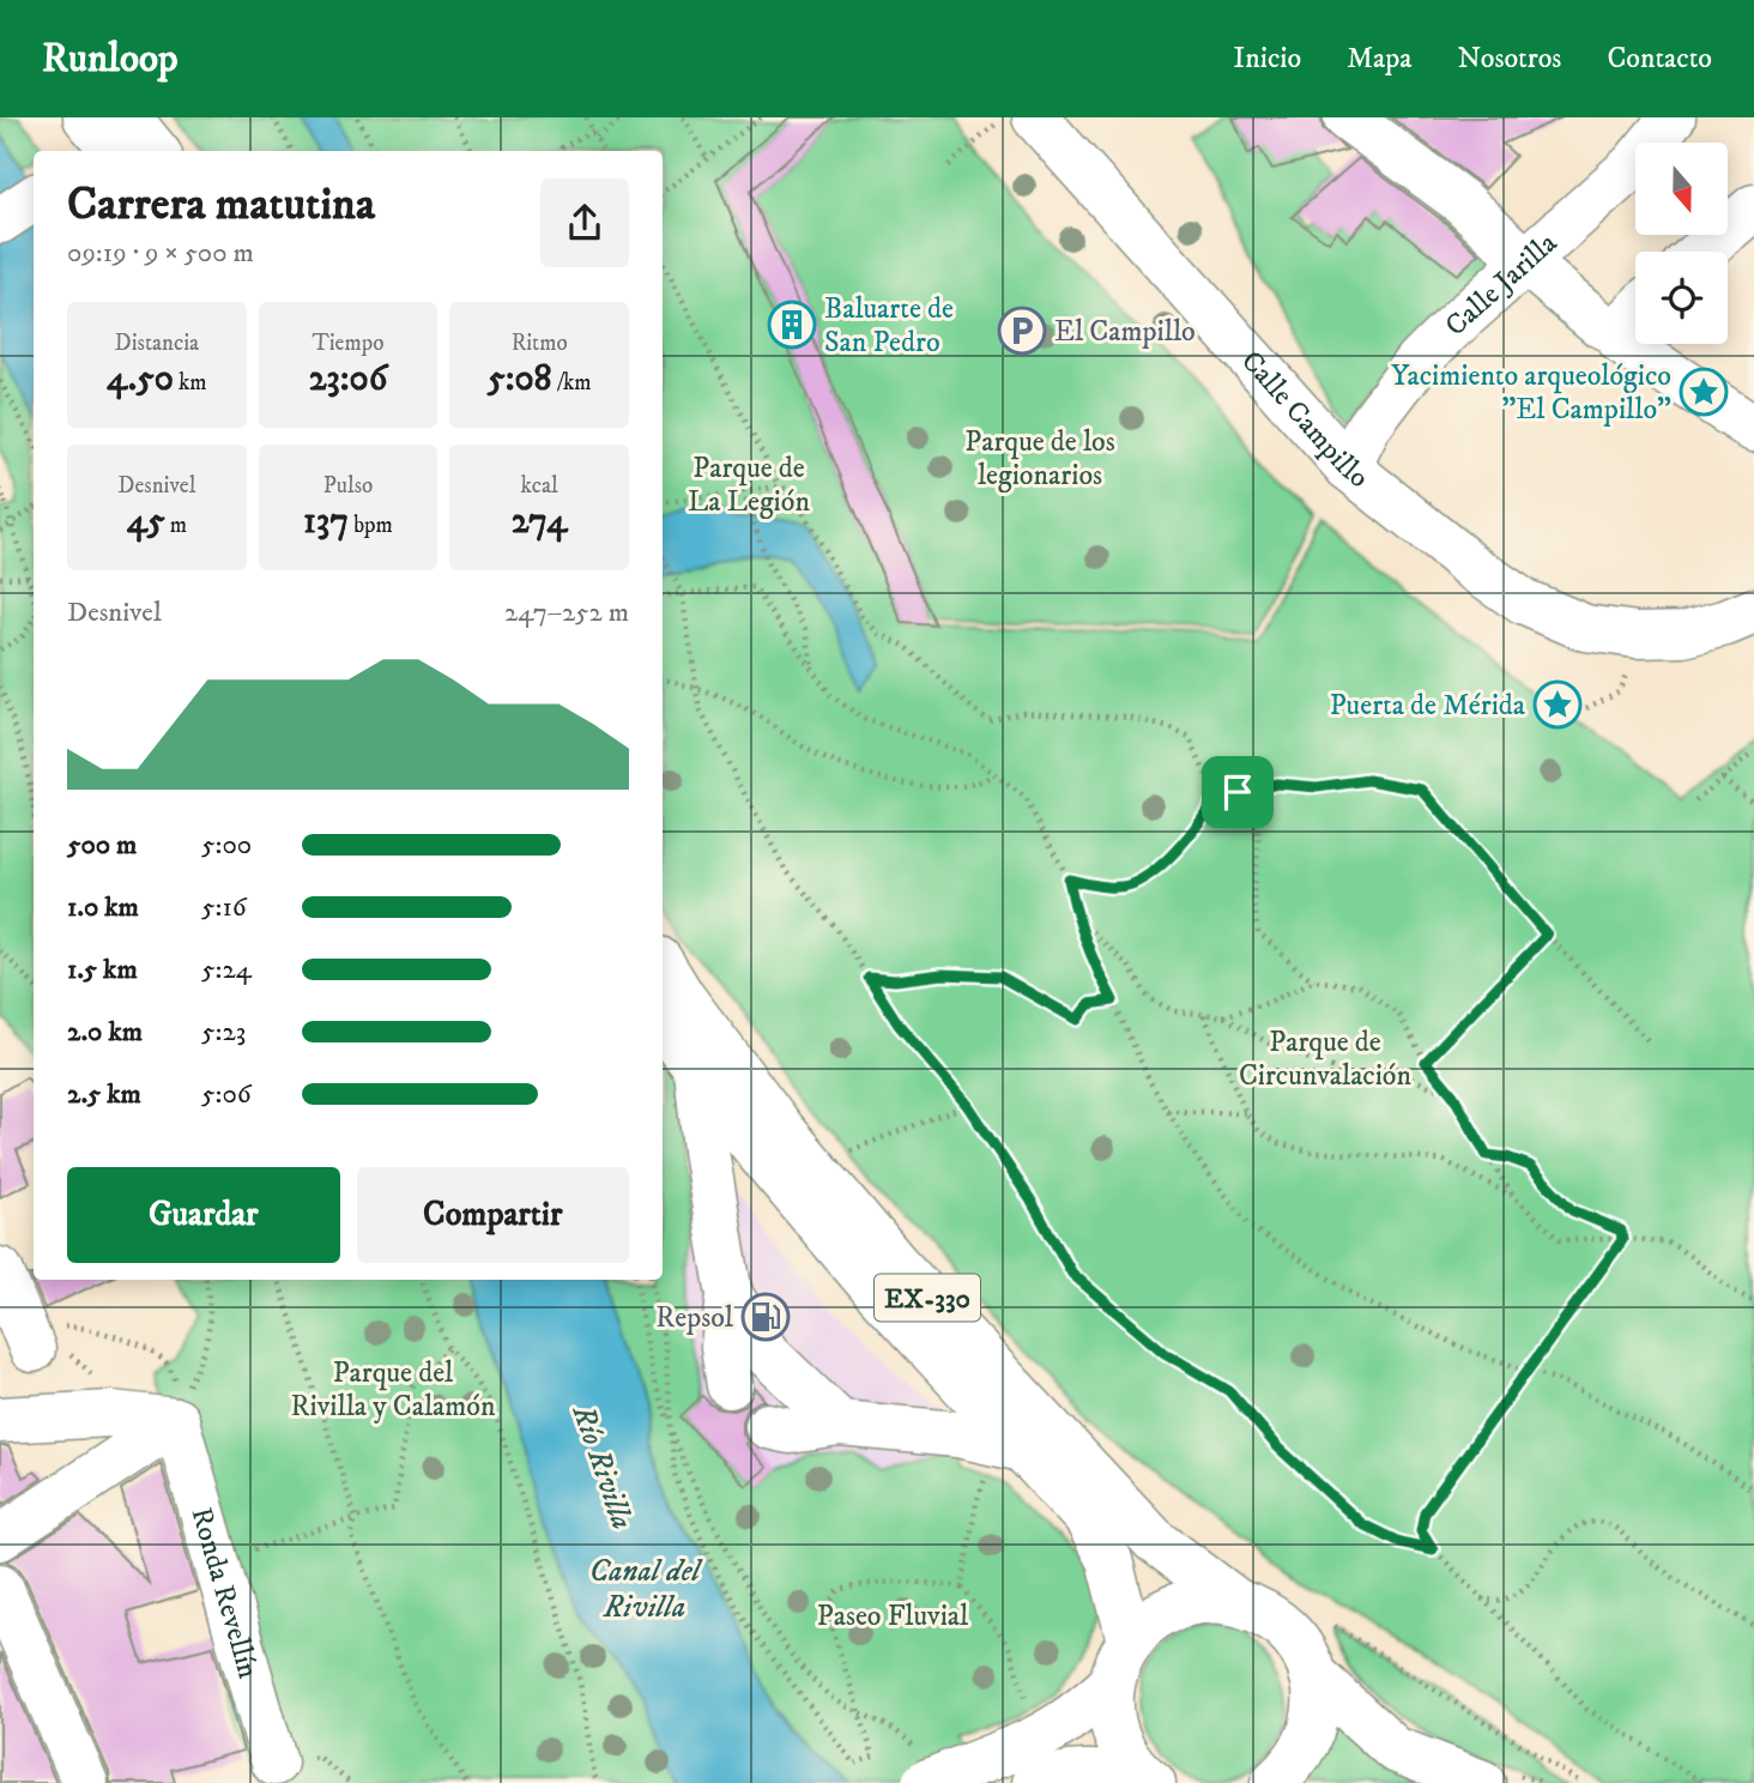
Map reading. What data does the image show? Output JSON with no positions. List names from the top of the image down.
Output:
{
  "streets": {
    "street": [
      "Calle Jarilla",
      "Calle Campillo",
      "EX-330",
      "Ronda Revellín"
    ]
  },
  "crossings": [
    ["Calle Jarilla", "Calle Campillo"]
  ],
  "water": ["Río Rivilla", "Canal del Rivilla"],
  "parks": [
    "Parque de los legionarios",
    "Parque de La Legión",
    "Parque de Circunvalación",
    "Parque del Rivilla y Calamón",
    "Paseo Fluvial"
  ],
  "places": {
    "building": ["Baluarte de San Pedro"],
    "parking": ["El Campillo"],
    "place": ["Yacimiento arqueológico \"El Campillo\"", "Puerta de Mérida"],
    "fuel station": ["Repsol"]
  },
  "north": "bottom",
  "page": {
    "header": "Runloop",
    "nav": [
      "Inicio",
      "Mapa",
      "Nosotros",
      "Contacto"
    ],
    "heading": ["Carrera matutina", "09:19 · 9 × 500 m"],
    "stats": [
      ["Distancia", "4.50 km"],
      ["Tiempo", "23:06"],
      ["Ritmo", "5:08 /km"],
      ["Desnivel", "45 m"],
      ["Pulso", "137 bpm"],
      ["kcal", "274"]
    ],
    "chart": ["Desnivel", "247–252 m"],
    "list": [
      {
        "name": "500 m",
        "note": "5:00"
      },
      {
        "name": "1.0 km",
        "note": "5:16"
      },
      {
        "name": "1.5 km",
        "note": "5:24"
      },
      {
        "name": "2.0 km",
        "note": "5:23"
      },
      {
        "name": "2.5 km",
        "note": "5:06"
      }
    ],
    "buttons": ["Guardar", "Compartir"]
  }
}
